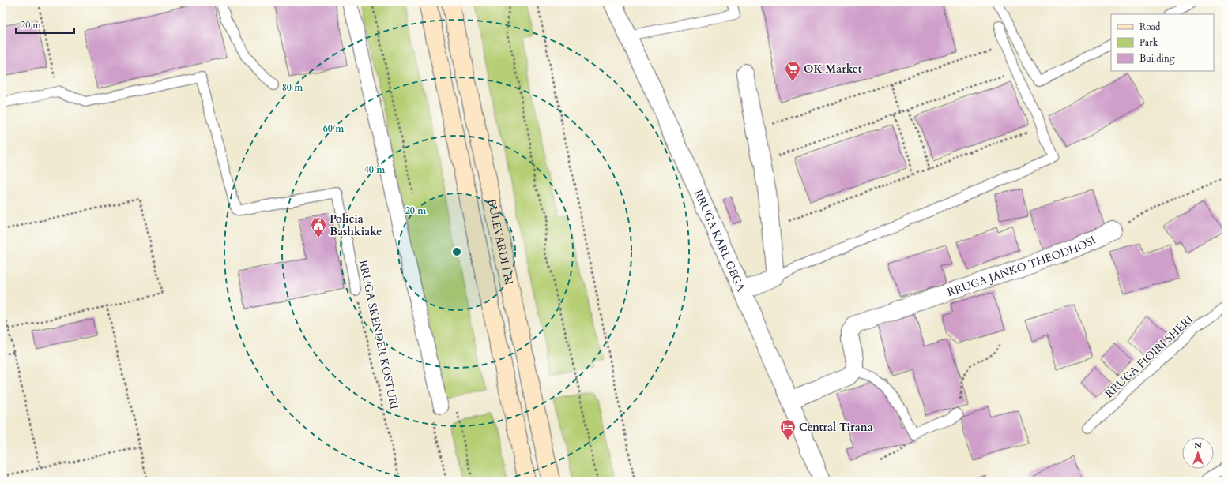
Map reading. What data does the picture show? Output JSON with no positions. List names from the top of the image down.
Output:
{
  "streets": {
    "main road": ["BULEVARDI I RI"],
    "street": ["RRUGA KARL GEGA", "RRUGA JANKO THEODHOSI"],
    "lane": ["RRUGA SKENDER KOSTURI", "RRUGA FIQIRI SHERI"]
  },
  "places": {
    "supermarket": ["OK Market"],
    "public building": ["Policia Bashkiake"],
    "hotel": ["Central Tirana"]
  },
  "legend": ["Road", "Park", "Building"],
  "scale_bar": "20 m",
  "north": "top",
  "rings": [
    "80 m",
    "60 m",
    "40 m",
    "20 m"
  ]
}
